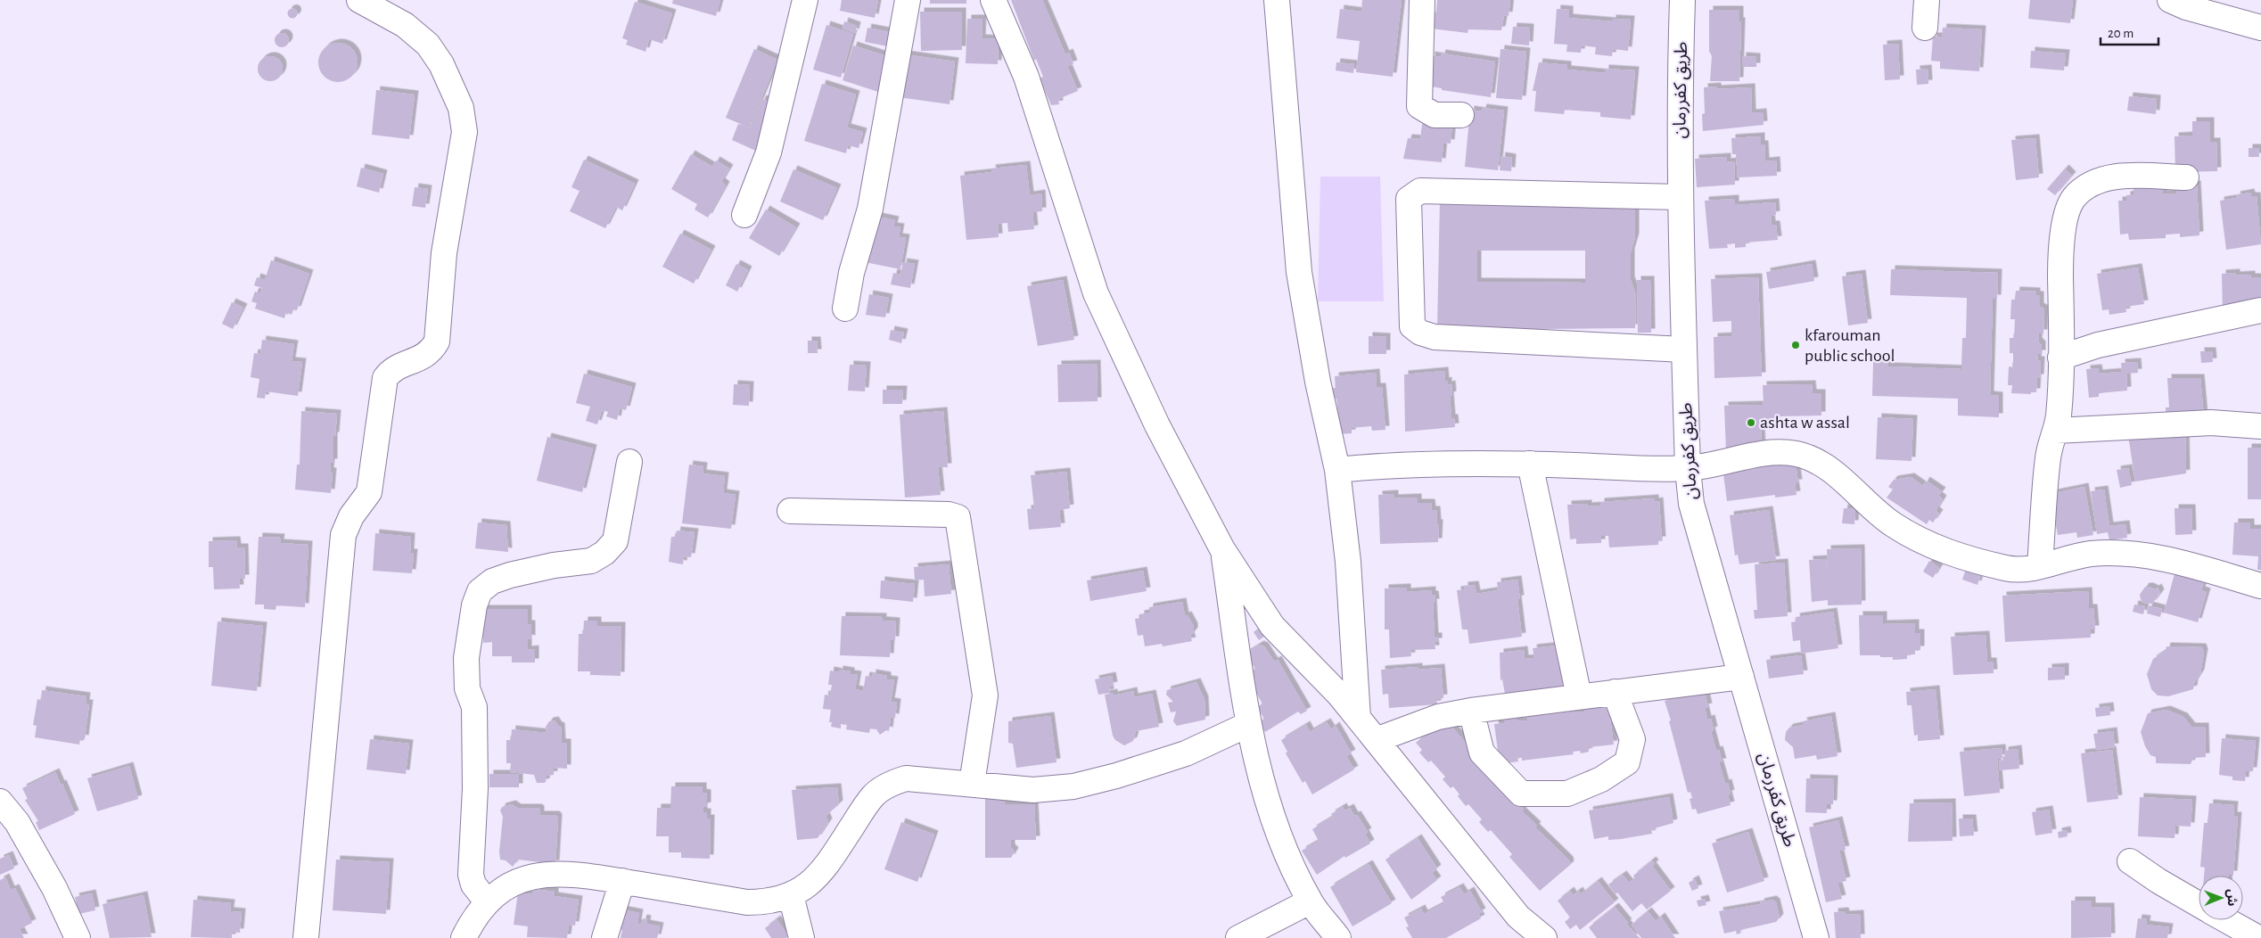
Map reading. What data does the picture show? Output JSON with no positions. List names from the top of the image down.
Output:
{
  "streets": {
    "street": ["طريق كفررمان"]
  },
  "places": ["kfarouman public school", "ashta w assal"],
  "scale_bar": "20 m",
  "north": "right"
}
